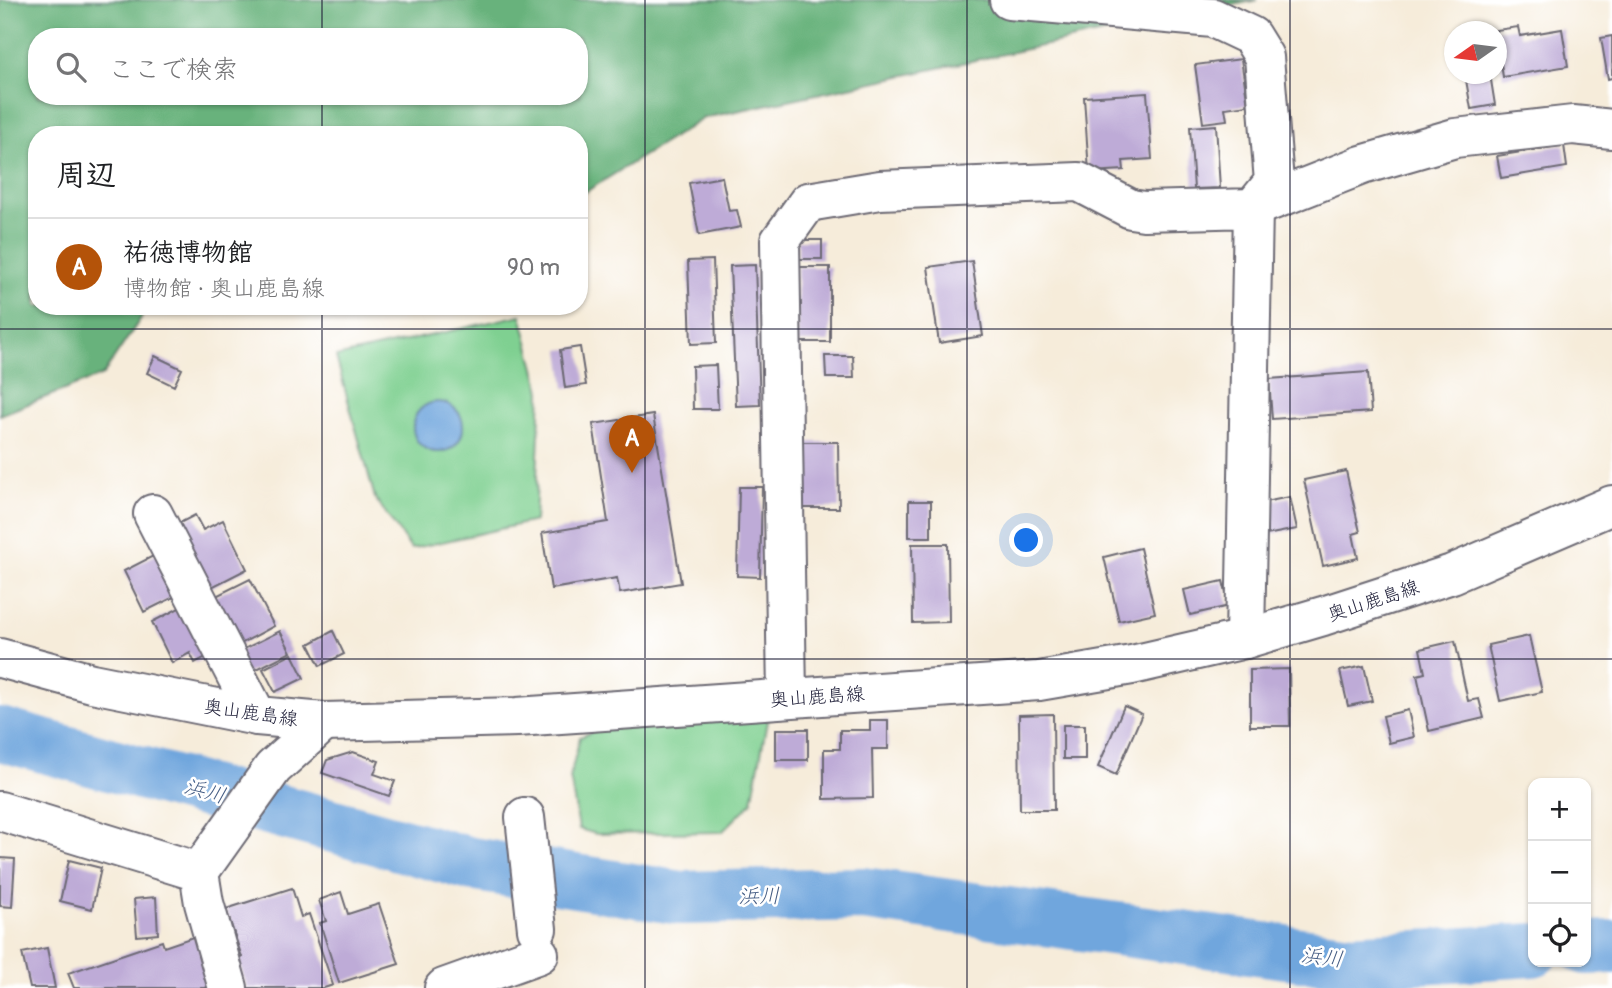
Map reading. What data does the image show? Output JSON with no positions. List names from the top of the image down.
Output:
{
  "streets": {
    "street": ["奥山鹿島線"]
  },
  "water": ["浜川"],
  "north": "left",
  "page": {
    "search": "ここで検索",
    "heading": "周辺",
    "list": [
      {
        "mark": "A",
        "name": "祐徳博物館",
        "note": "博物館 · 奥山鹿島線",
        "value": "90 m"
      }
    ],
    "pins": "A",
    "map_buttons": ["+", "−"]
  }
}
